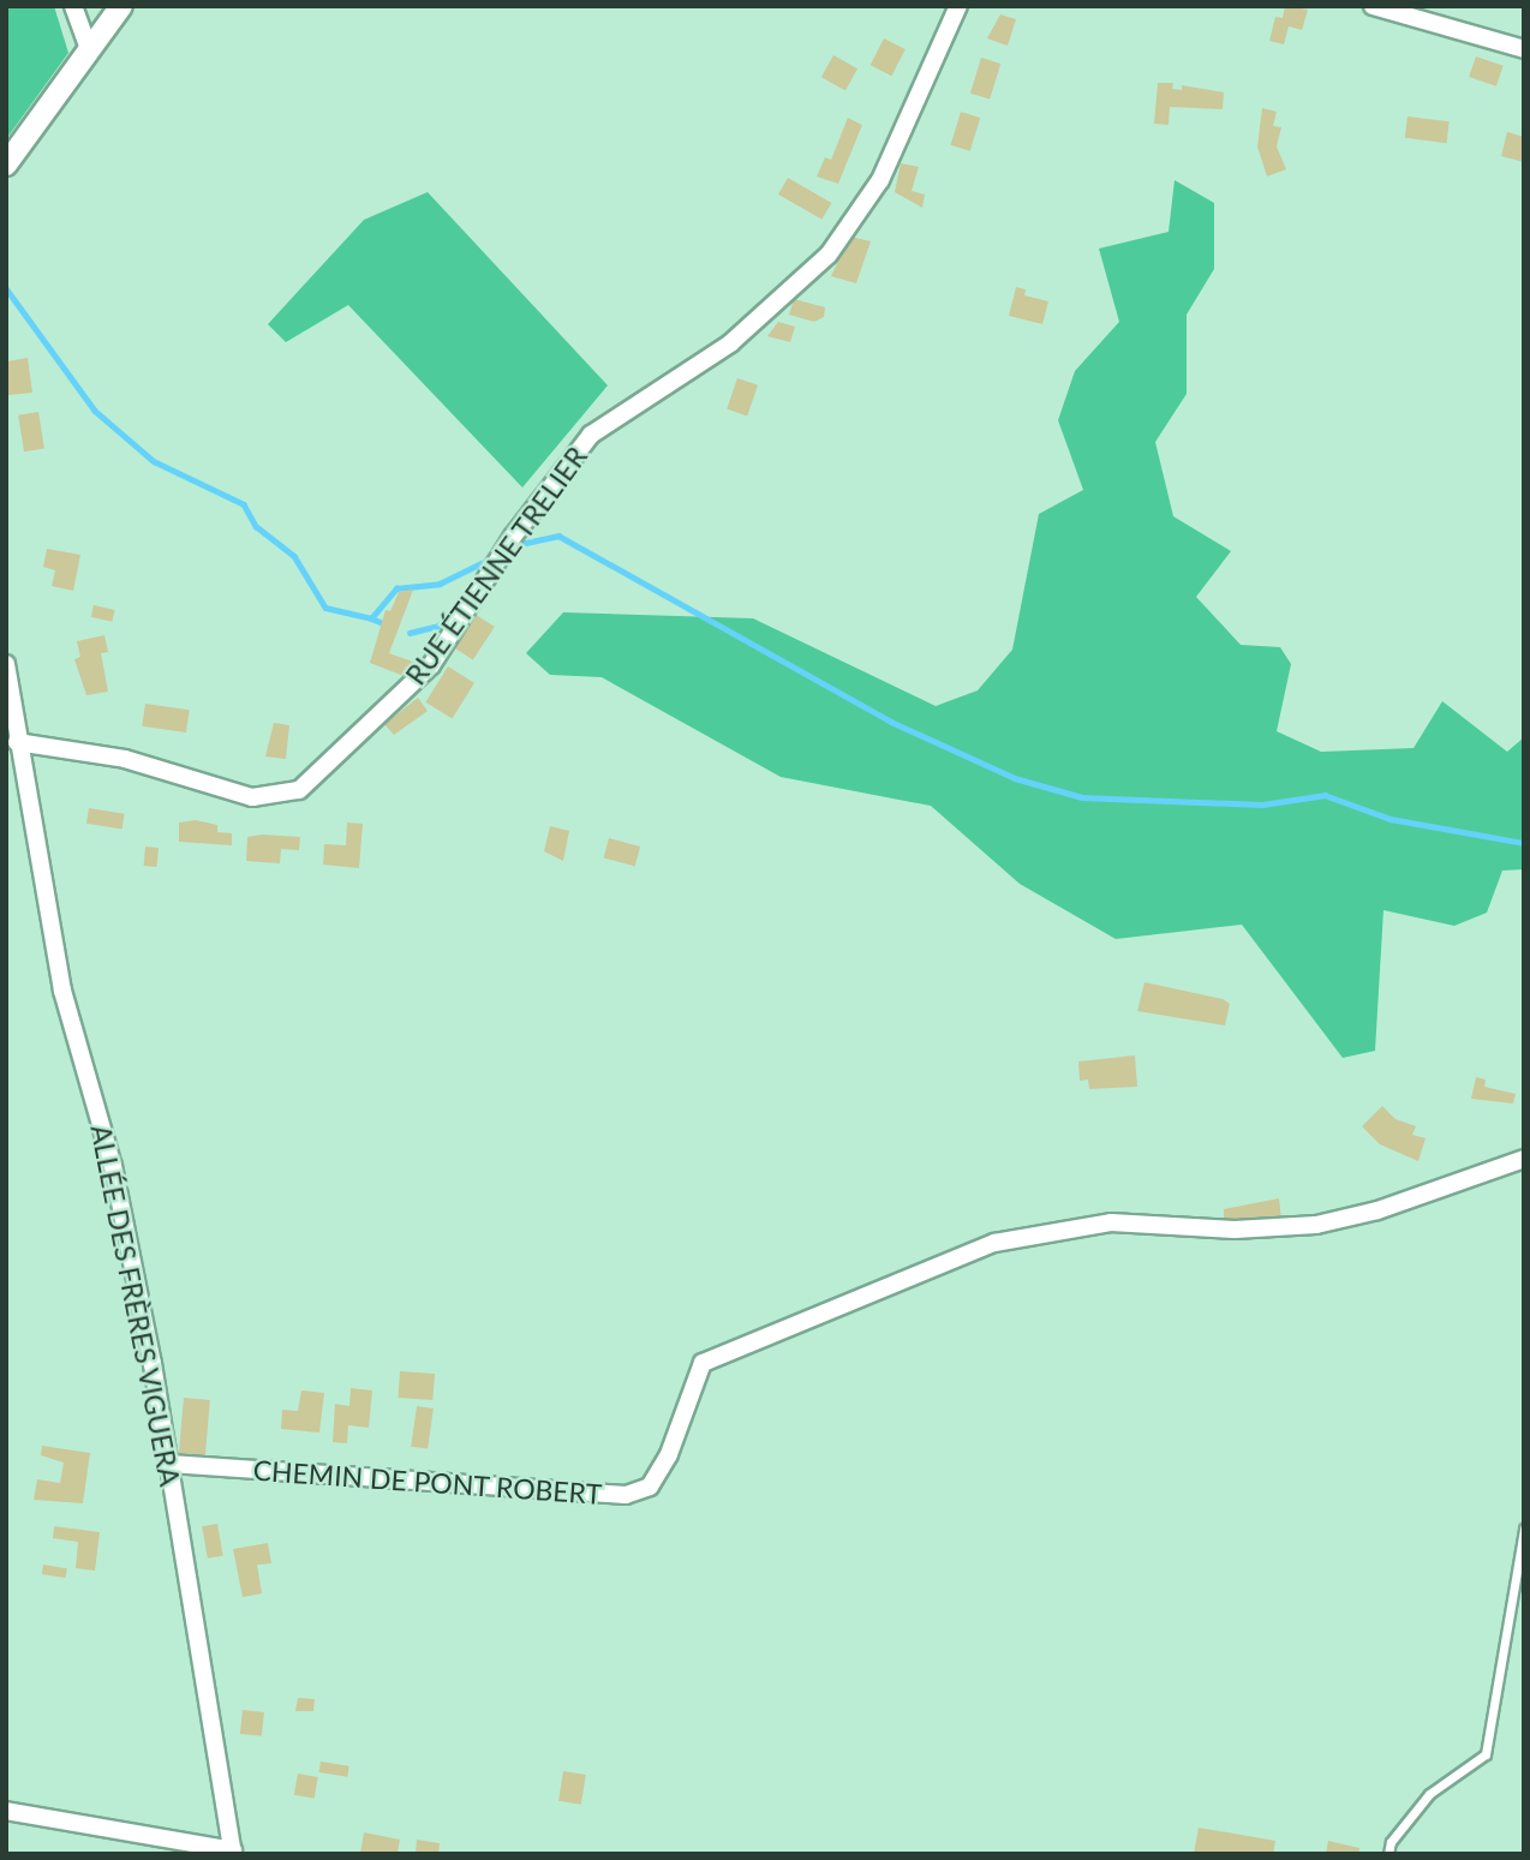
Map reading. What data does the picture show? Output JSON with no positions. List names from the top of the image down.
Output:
{
  "streets": {
    "street": ["RUE ÉTIENNE TRELIER", "ALLÉE DES FRÈRES VIGUERA", "CHEMIN DE PONT ROBERT"]
  },
  "crossings": [
    ["RUE ÉTIENNE TRELIER", "ALLÉE DES FRÈRES VIGUERA"],
    ["ALLÉE DES FRÈRES VIGUERA", "CHEMIN DE PONT ROBERT"]
  ]
}
